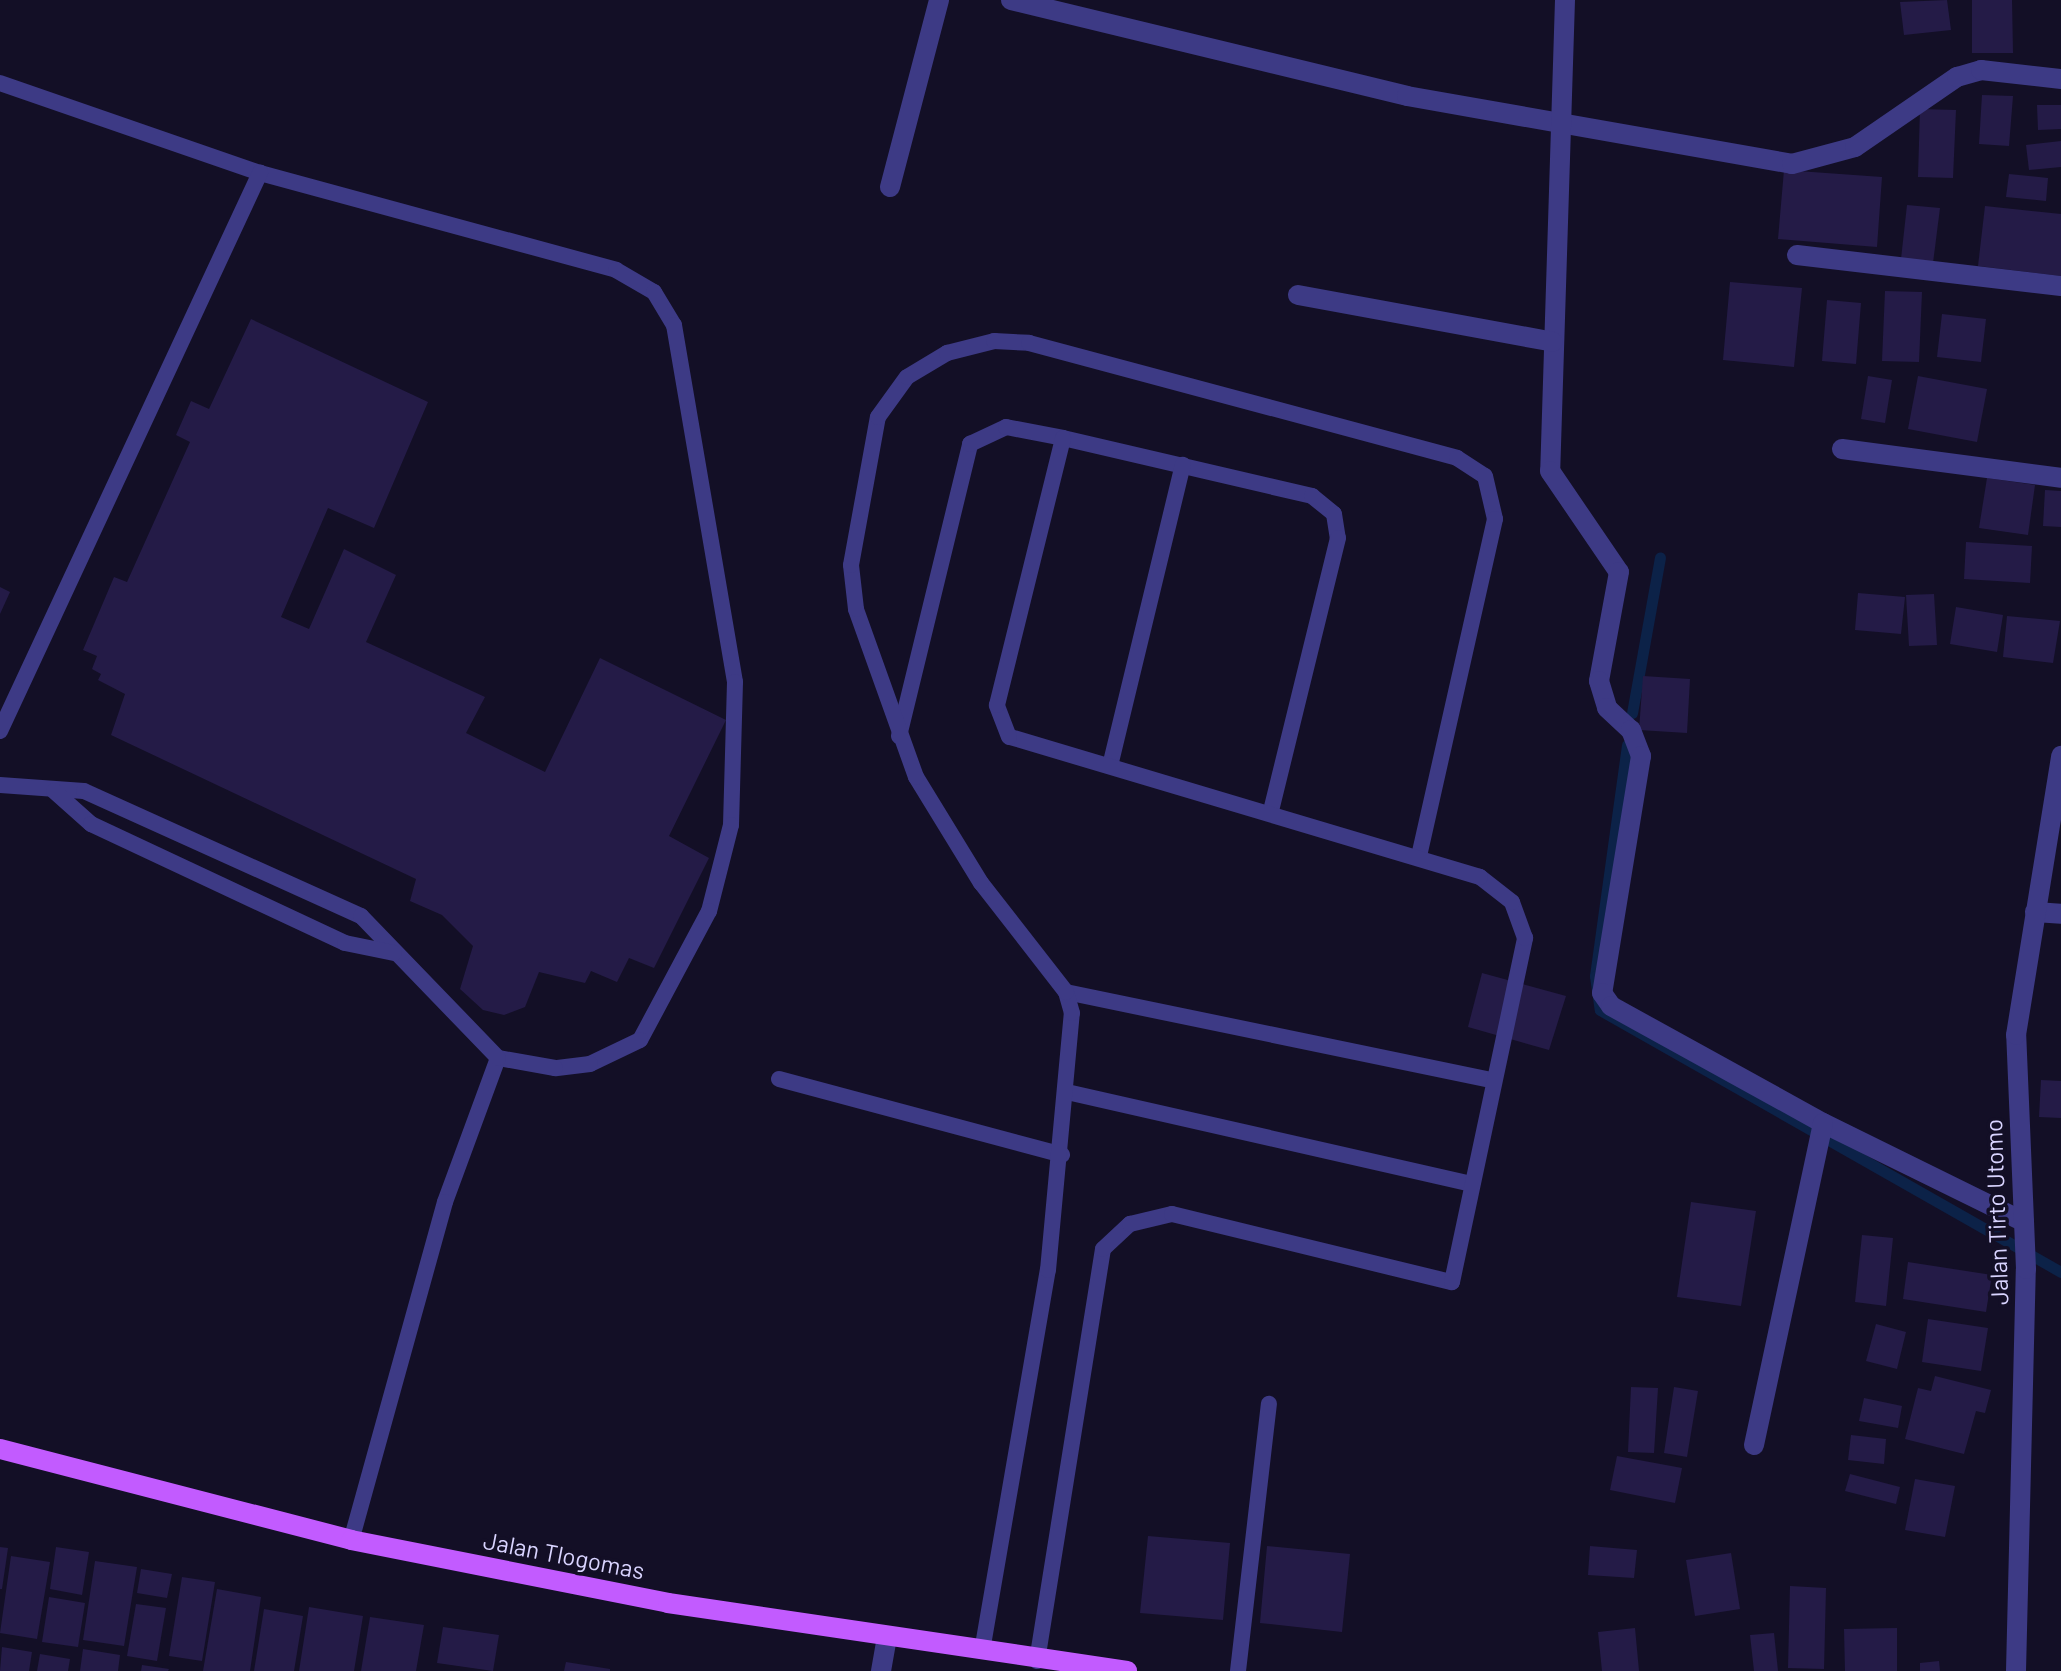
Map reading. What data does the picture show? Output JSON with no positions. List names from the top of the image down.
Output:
{
  "streets": {
    "main road": ["Jalan Tlogomas"],
    "street": ["Jalan Tirto Utomo"]
  }
}
